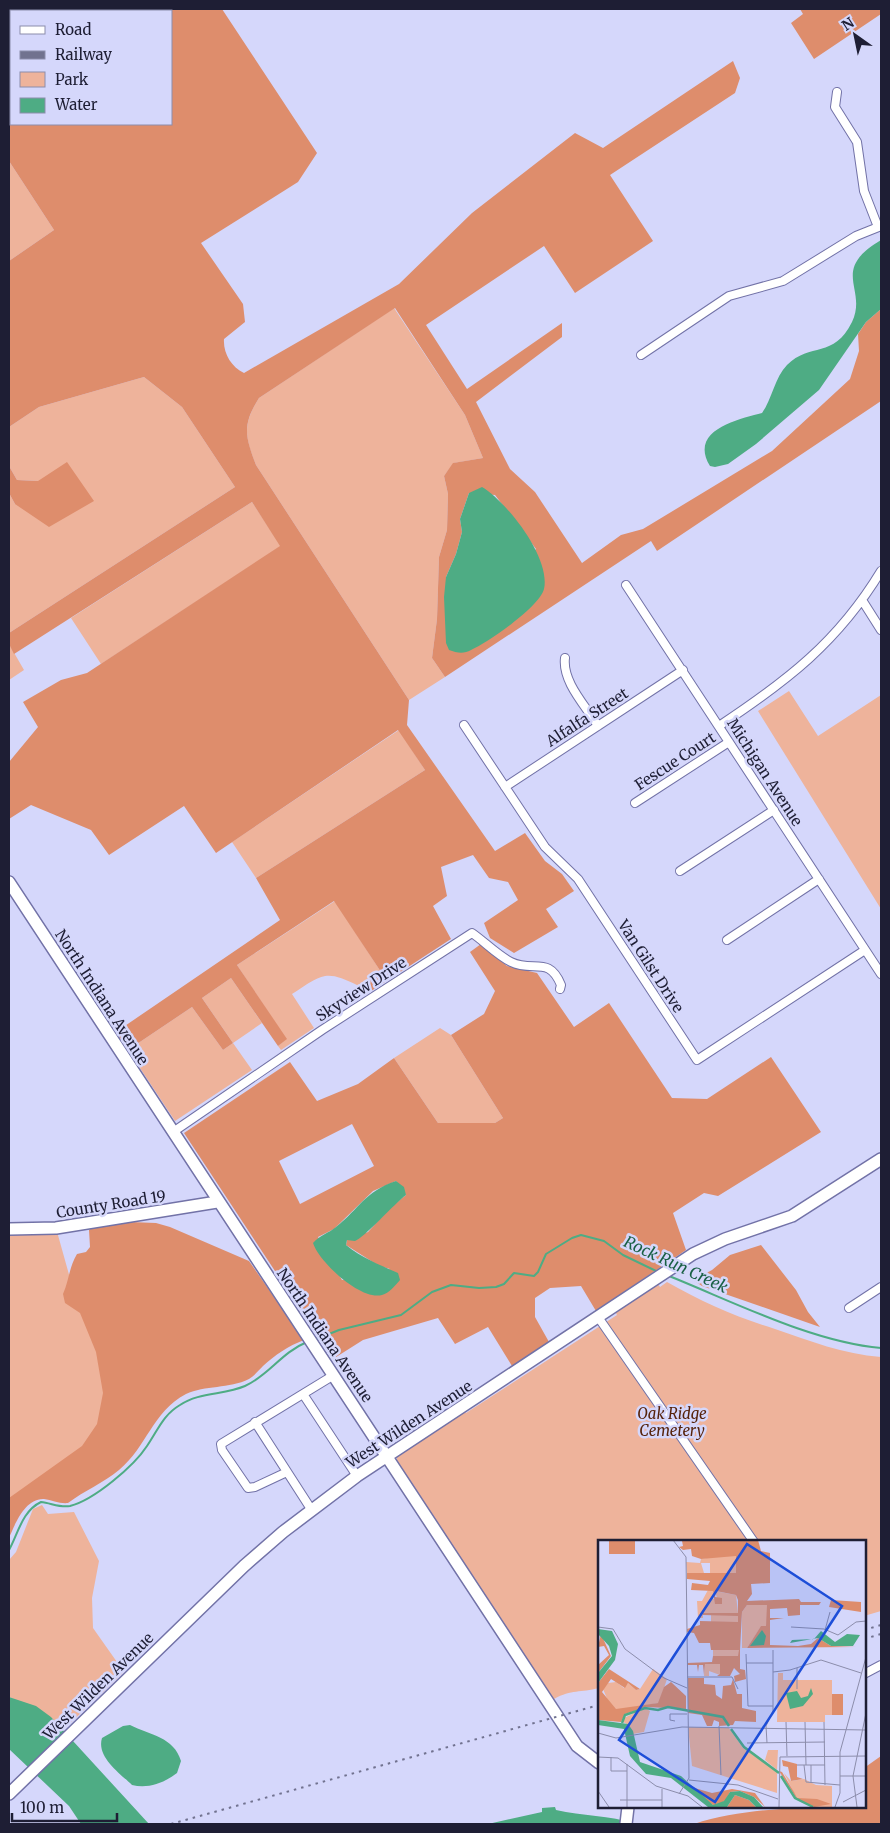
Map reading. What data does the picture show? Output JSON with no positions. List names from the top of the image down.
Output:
{
  "streets": {
    "street": [
      "Alfalfa Street",
      "Fescue Court",
      "Michigan Avenue",
      "Van Gilst Drive",
      "Skyview Drive",
      "North Indiana Avenue",
      "County Road 19",
      "West Wilden Avenue"
    ]
  },
  "crossings": [
    ["Alfalfa Street", "Michigan Avenue"],
    ["Alfalfa Street", "Van Gilst Drive"],
    ["Fescue Court", "Michigan Avenue"],
    ["Michigan Avenue", "Van Gilst Drive"],
    ["Skyview Drive", "North Indiana Avenue"],
    ["North Indiana Avenue", "County Road 19"],
    ["North Indiana Avenue", "West Wilden Avenue"]
  ],
  "water": ["Rock Run Creek"],
  "parks": ["Oak Ridge Cemetery"],
  "legend": [
    "Road",
    "Railway",
    "Park",
    "Water"
  ],
  "scale_bar": "100 m",
  "north": "top left"
}
